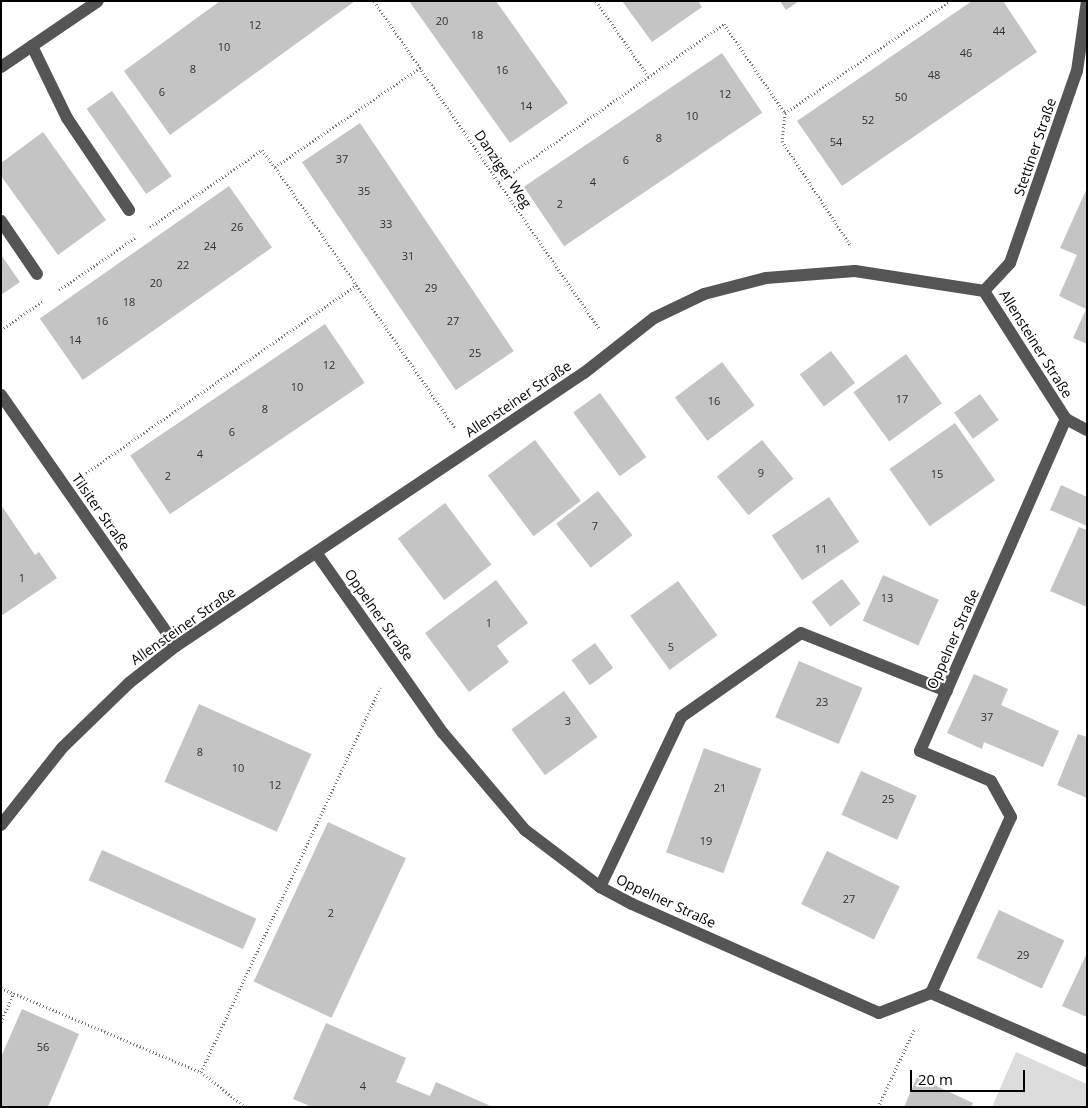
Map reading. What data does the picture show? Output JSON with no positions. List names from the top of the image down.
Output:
{
  "streets": {
    "street": [
      "Stettiner Straße",
      "Allensteiner Straße",
      "Tilsiter Straße",
      "Oppelner Straße"
    ],
    "path": ["Danziger Weg"]
  },
  "crossings": [
    ["Stettiner Straße", "Allensteiner Straße"],
    ["Danziger Weg", "Allensteiner Straße"],
    ["Allensteiner Straße", "Tilsiter Straße"],
    ["Allensteiner Straße", "Oppelner Straße"]
  ],
  "house_numbers": [
    "20",
    "12",
    "44",
    "18",
    "10",
    "46",
    "8",
    "16",
    "48",
    "6",
    "12",
    "50",
    "14",
    "10",
    "52",
    "8",
    "54",
    "37",
    "6",
    "4",
    "35",
    "2",
    "33",
    "26",
    "24",
    "31",
    "22",
    "20",
    "29",
    "18",
    "16",
    "27",
    "14",
    "25",
    "12",
    "10",
    "17",
    "16",
    "8",
    "6",
    "4",
    "9",
    "15",
    "2",
    "7",
    "11",
    "1",
    "13",
    "1",
    "5",
    "23",
    "37",
    "3",
    "8",
    "10",
    "12",
    "21",
    "25",
    "19",
    "27",
    "2",
    "29",
    "56",
    "4"
  ],
  "scale_bar": "20 m"
}
